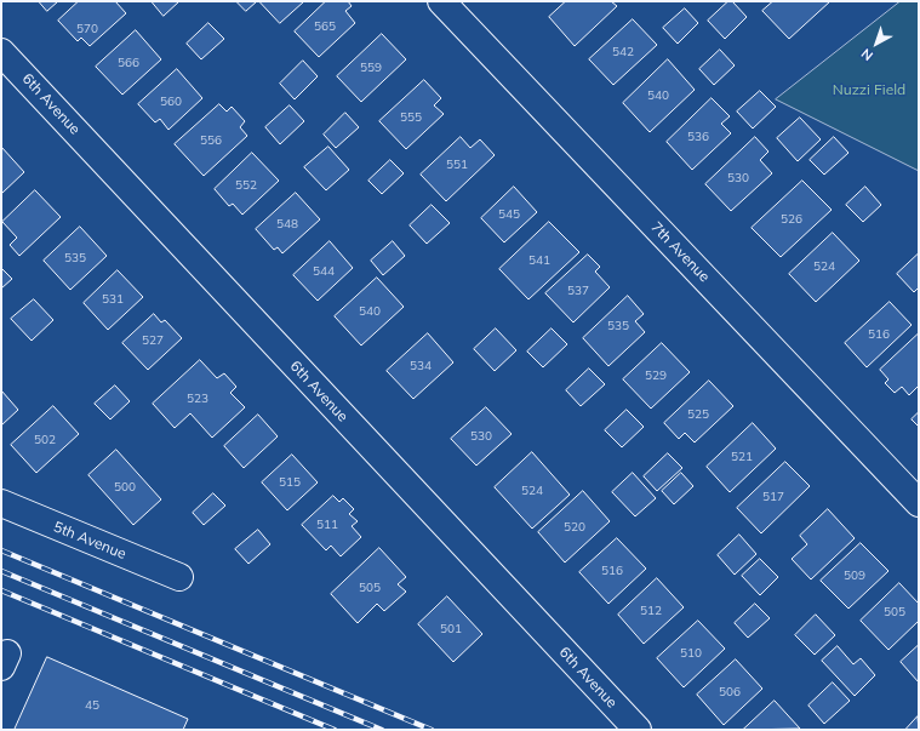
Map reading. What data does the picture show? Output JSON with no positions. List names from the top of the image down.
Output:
{
  "streets": {
    "street": ["6th Avenue", "7th Avenue", "5th Avenue"]
  },
  "parks": ["Nuzzi Field"],
  "house_numbers": [
    "565",
    "570",
    "542",
    "566",
    "559",
    "540",
    "560",
    "555",
    "536",
    "556",
    "551",
    "530",
    "552",
    "545",
    "526",
    "548",
    "535",
    "541",
    "524",
    "544",
    "537",
    "531",
    "540",
    "535",
    "516",
    "527",
    "534",
    "529",
    "523",
    "525",
    "530",
    "502",
    "521",
    "515",
    "500",
    "524",
    "517",
    "511",
    "520",
    "516",
    "509",
    "505",
    "512",
    "505",
    "501",
    "510",
    "506",
    "45"
  ],
  "north": "bottom left"
}
